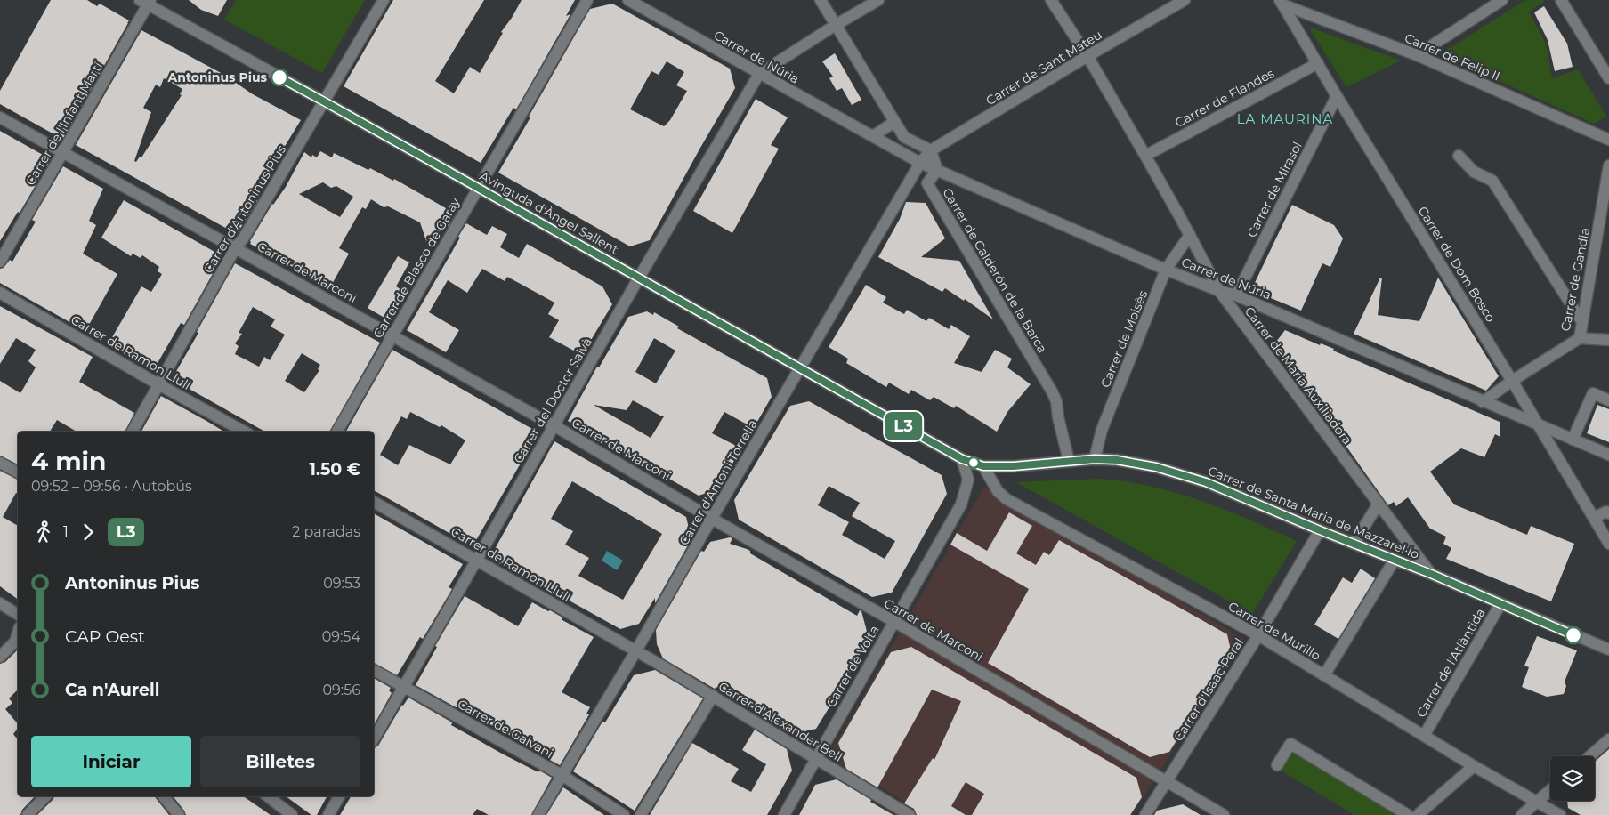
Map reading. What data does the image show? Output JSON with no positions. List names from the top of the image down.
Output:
{
  "streets": {
    "street": [
      "Carrer de Núria",
      "Carrer de Felip II",
      "Carrer de Sant Mateu",
      "Carrer de Flandes",
      "Carrer de l'Infant Martí",
      "Carrer de Mirasol",
      "Carrer d'Antoninus Pius",
      "Avinguda d'Àngel Sallent",
      "Carrer de Dom Bosco",
      "Carrer de Blasco de Garay",
      "Carrer de Calderón de la Barca",
      "Carrer de Marconi",
      "Carrer de Gandia",
      "Carrer de Moisès",
      "Carrer de Ramon Llull",
      "Carrer de Maria Auxiliadora",
      "Carrer del Doctor Salvà",
      "Carrer d'Antoni Torrella",
      "Carrer de Santa Maria de Mazzarel·lo",
      "Carrer de Murillo",
      "Carrer de l'Atlàntida",
      "Carrer de Volta",
      "Carrer d'Isaac Peral",
      "Carrer d'Alexander Bell",
      "Carrer de Galvani"
    ]
  },
  "crossings": [
    ["Carrer de Núria", "Carrer de Sant Mateu"],
    ["Carrer de Núria", "Carrer de Mirasol"],
    ["Carrer de Núria", "Carrer de Dom Bosco"],
    ["Carrer de Núria", "Carrer de Calderón de la Barca"],
    ["Carrer de Núria", "Carrer de Gandia"],
    ["Carrer de Núria", "Carrer de Moisès"],
    ["Carrer de Núria", "Carrer de Maria Auxiliadora"],
    ["Carrer de Núria", "Carrer del Doctor Salvà"],
    ["Carrer de Núria", "Carrer d'Antoni Torrella"],
    ["Carrer de Felip II", "Carrer de Dom Bosco"],
    ["Carrer de Sant Mateu", "Carrer de Maria Auxiliadora"],
    ["Carrer de Sant Mateu", "Carrer d'Antoni Torrella"],
    ["Carrer de Flandes", "Carrer de Dom Bosco"],
    ["Carrer de Flandes", "Carrer de Maria Auxiliadora"],
    ["Carrer de l'Infant Martí", "Avinguda d'Àngel Sallent"],
    ["Carrer de l'Infant Martí", "Carrer de Marconi"],
    ["Carrer de Mirasol", "Carrer de Dom Bosco"],
    ["Carrer d'Antoninus Pius", "Avinguda d'Àngel Sallent"],
    ["Carrer d'Antoninus Pius", "Carrer de Marconi"],
    ["Carrer d'Antoninus Pius", "Carrer de Ramon Llull"],
    ["Avinguda d'Àngel Sallent", "Carrer de Blasco de Garay"],
    ["Avinguda d'Àngel Sallent", "Carrer del Doctor Salvà"],
    ["Avinguda d'Àngel Sallent", "Carrer d'Antoni Torrella"],
    ["Avinguda d'Àngel Sallent", "Carrer de Santa Maria de Mazzarel·lo"],
    ["Carrer de Dom Bosco", "Carrer de Gandia"],
    ["Carrer de Blasco de Garay", "Carrer de Marconi"],
    ["Carrer de Calderón de la Barca", "Carrer de Santa Maria de Mazzarel·lo"],
    ["Carrer de Marconi", "Carrer del Doctor Salvà"],
    ["Carrer de Marconi", "Carrer d'Antoni Torrella"],
    ["Carrer de Marconi", "Carrer de Volta"],
    ["Carrer de Marconi", "Carrer d'Isaac Peral"],
    ["Carrer de Moisès", "Carrer de Maria Auxiliadora"],
    ["Carrer de Moisès", "Carrer de Santa Maria de Mazzarel·lo"],
    ["Carrer de Ramon Llull", "Carrer del Doctor Salvà"],
    ["Carrer de Ramon Llull", "Carrer d'Antoni Torrella"],
    ["Carrer de Ramon Llull", "Carrer d'Alexander Bell"],
    ["Carrer de Maria Auxiliadora", "Carrer de Santa Maria de Mazzarel·lo"],
    ["Carrer del Doctor Salvà", "Carrer de Galvani"],
    ["Carrer d'Antoni Torrella", "Carrer d'Alexander Bell"],
    ["Carrer d'Antoni Torrella", "Carrer de Galvani"],
    ["Carrer de Santa Maria de Mazzarel·lo", "Carrer de Murillo"],
    ["Carrer de Santa Maria de Mazzarel·lo", "Carrer de l'Atlàntida"],
    ["Carrer de Santa Maria de Mazzarel·lo", "Carrer de Volta"],
    ["Carrer de Santa Maria de Mazzarel·lo", "Carrer d'Isaac Peral"],
    ["Carrer de Murillo", "Carrer de l'Atlàntida"],
    ["Carrer de Murillo", "Carrer d'Isaac Peral"],
    ["Carrer de Volta", "Carrer d'Alexander Bell"]
  ],
  "districts": ["LA MAURINA"],
  "places": ["Antoninus Pius"],
  "lines": ["bus line L3"],
  "page": {
    "on_map": "L3",
    "heading": ["4 min", "09:52 – 09:56 · Autobús", "1.50 €"],
    "legs": ["1", "L3", "2 paradas"],
    "list": [
      {
        "name": "Antoninus Pius",
        "value": "09:53"
      },
      {
        "name": "CAP Oest",
        "value": "09:54"
      },
      {
        "name": "Ca n'Aurell",
        "value": "09:56"
      }
    ],
    "buttons": ["Iniciar", "Billetes"]
  }
}
